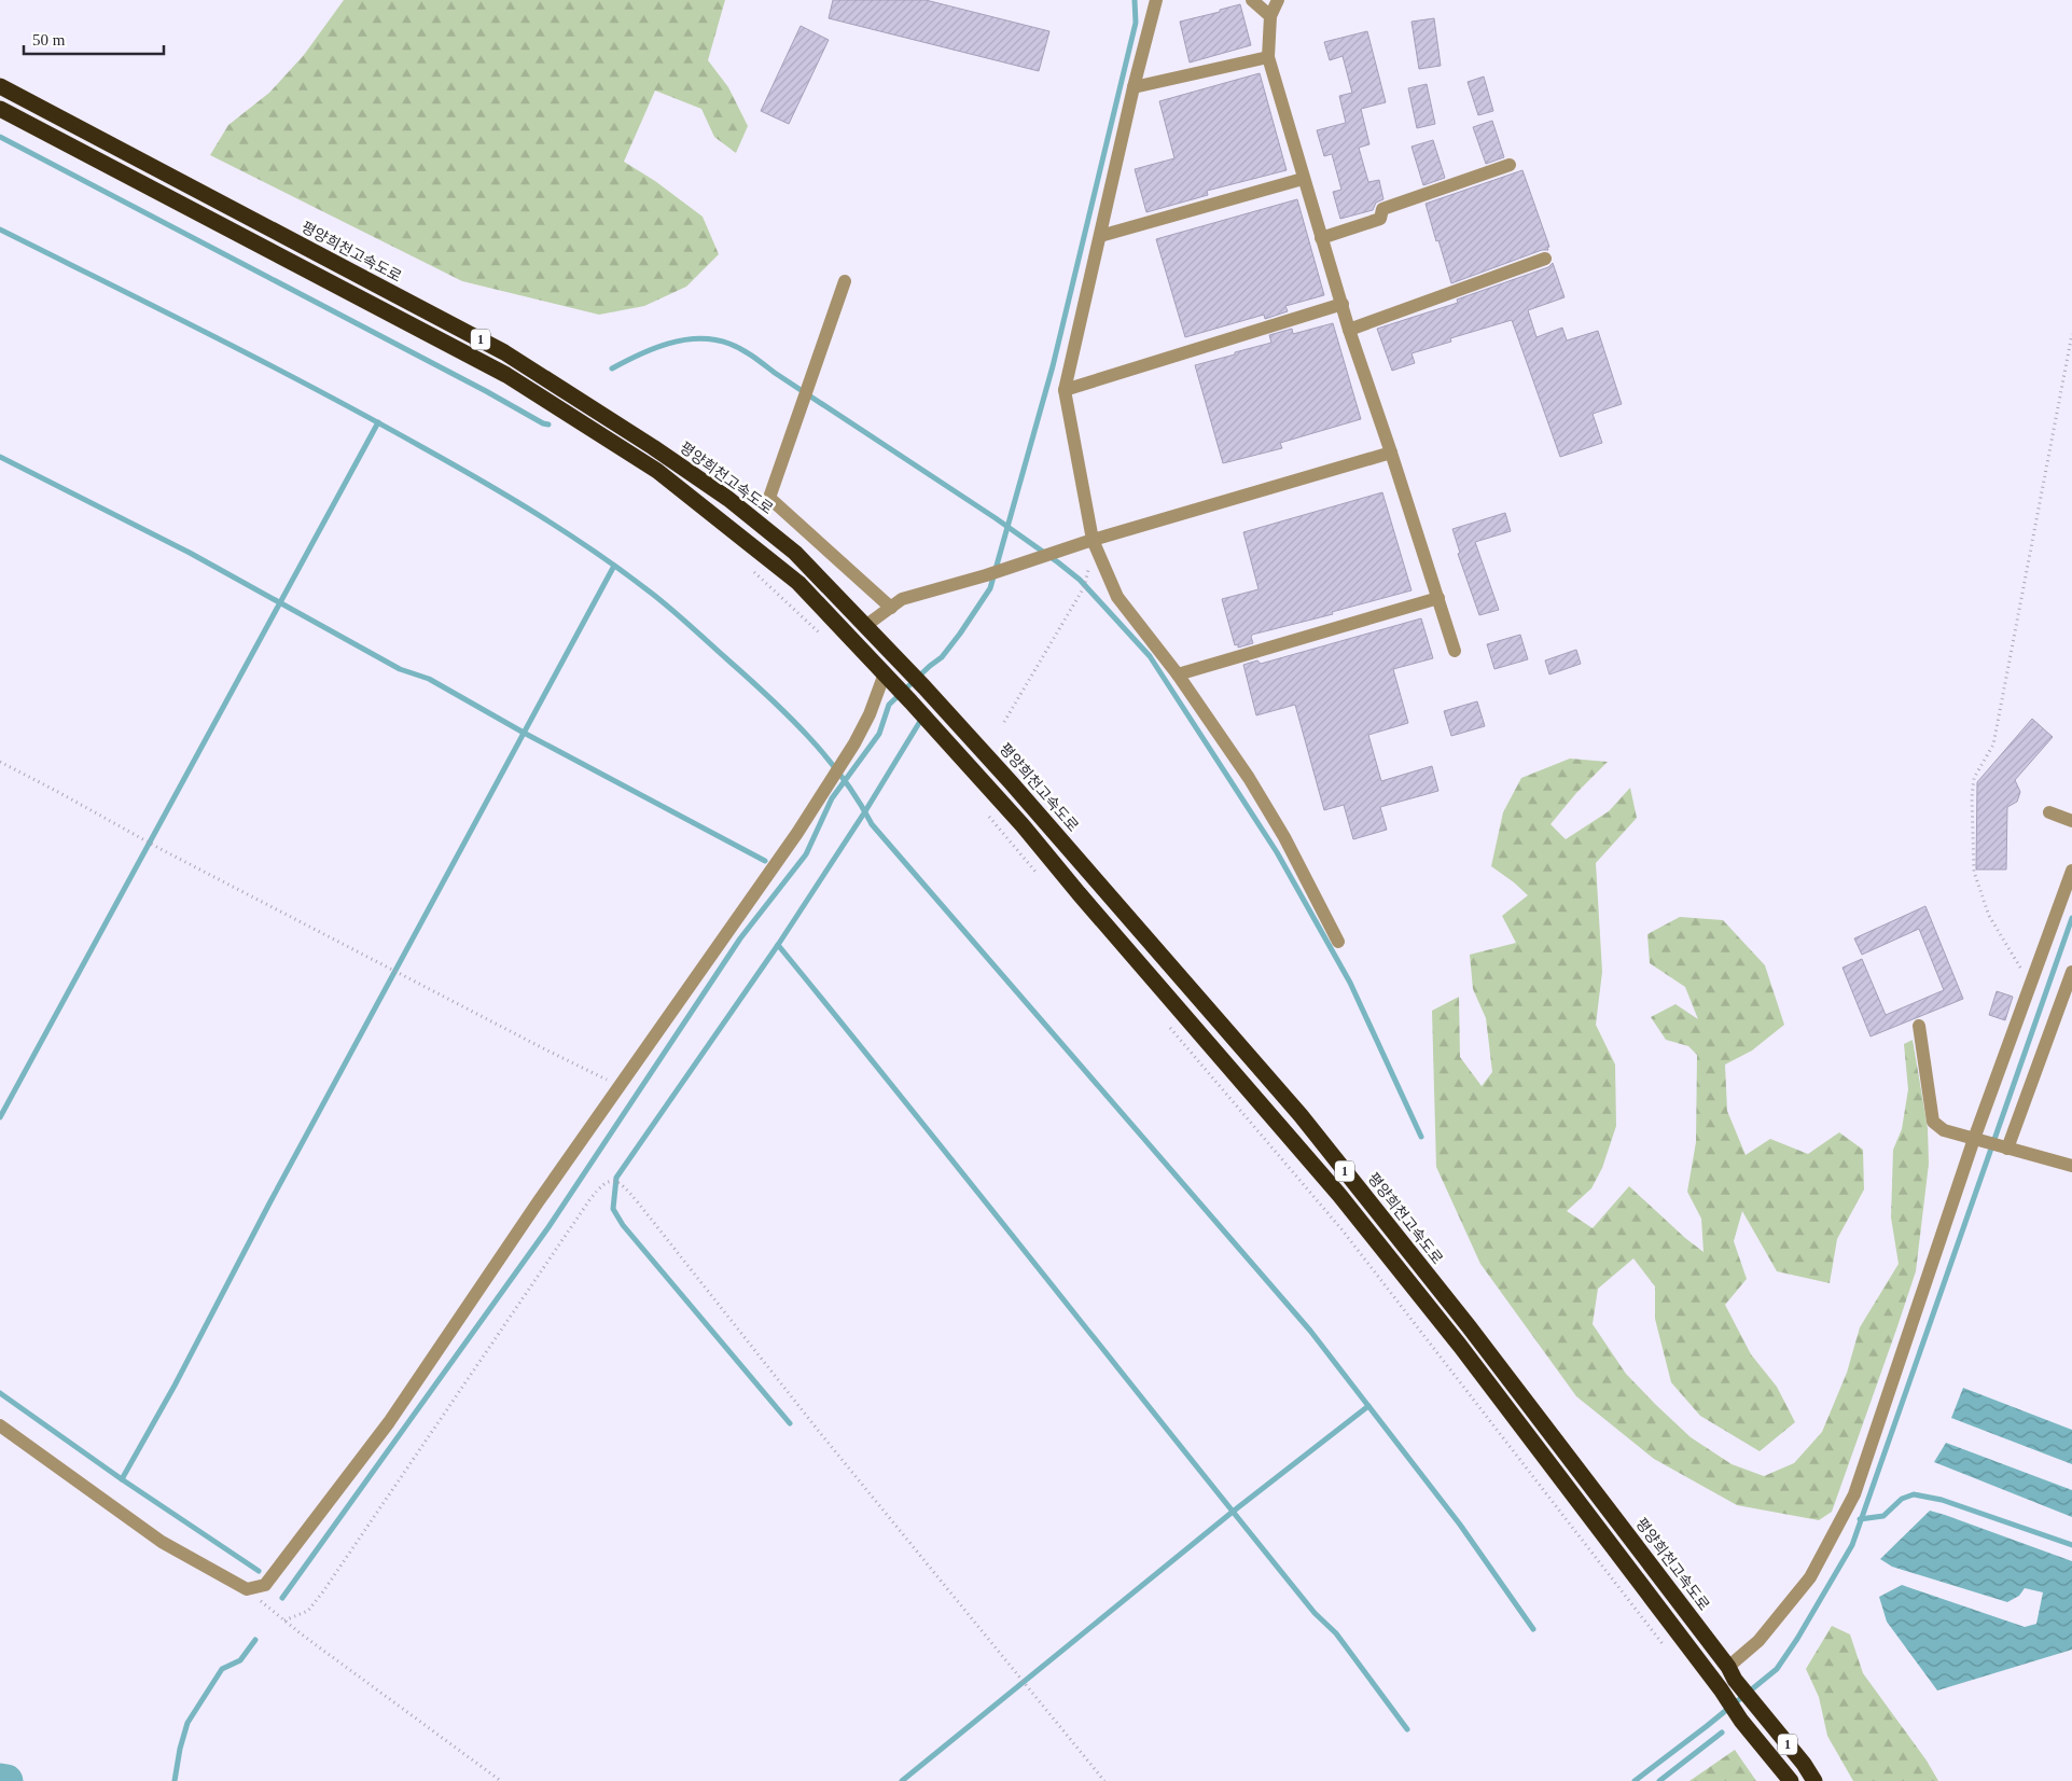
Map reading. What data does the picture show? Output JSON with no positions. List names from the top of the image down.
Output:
{
  "streets": {
    "highway": ["평양희천고속도로", "1"]
  },
  "scale_bar": "50 m"
}
